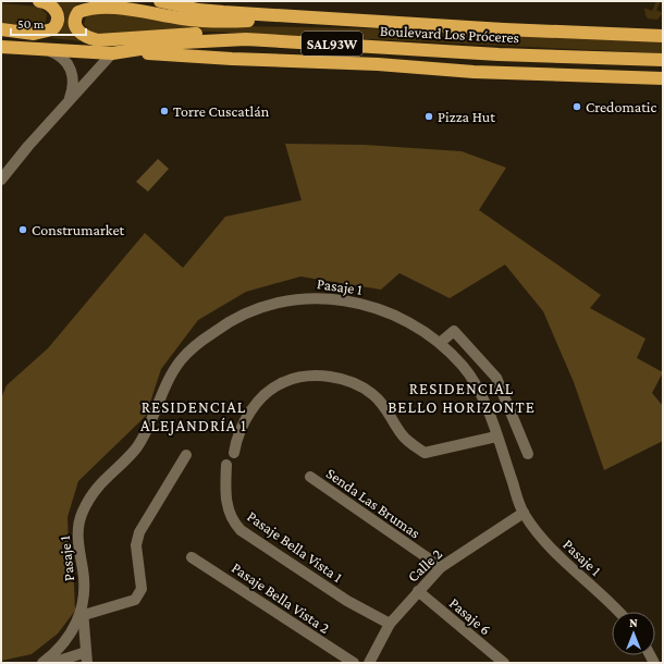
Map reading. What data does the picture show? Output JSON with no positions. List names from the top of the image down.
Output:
{
  "streets": {
    "highway": ["Boulevard Los Próceres", "SAL93W"],
    "street": [
      "Pasaje 1",
      "Senda Las Brumas",
      "Pasaje Bella Vista 1",
      "Calle 2",
      "Pasaje Bella Vista 2",
      "Pasaje 6"
    ]
  },
  "crossings": [
    ["Pasaje 1", "Calle 2"],
    ["Senda Las Brumas", "Calle 2"],
    ["Pasaje Bella Vista 1", "Calle 2"],
    ["Calle 2", "Pasaje 6"]
  ],
  "districts": ["RESIDENCIAL BELLO HORIZONTE", "RESIDENCIAL ALEJANDRÍA 1"],
  "places": [
    "Credomatic",
    "Torre Cuscatlán",
    "Pizza Hut",
    "Construmarket"
  ],
  "scale_bar": "50 m",
  "north": "top"
}
